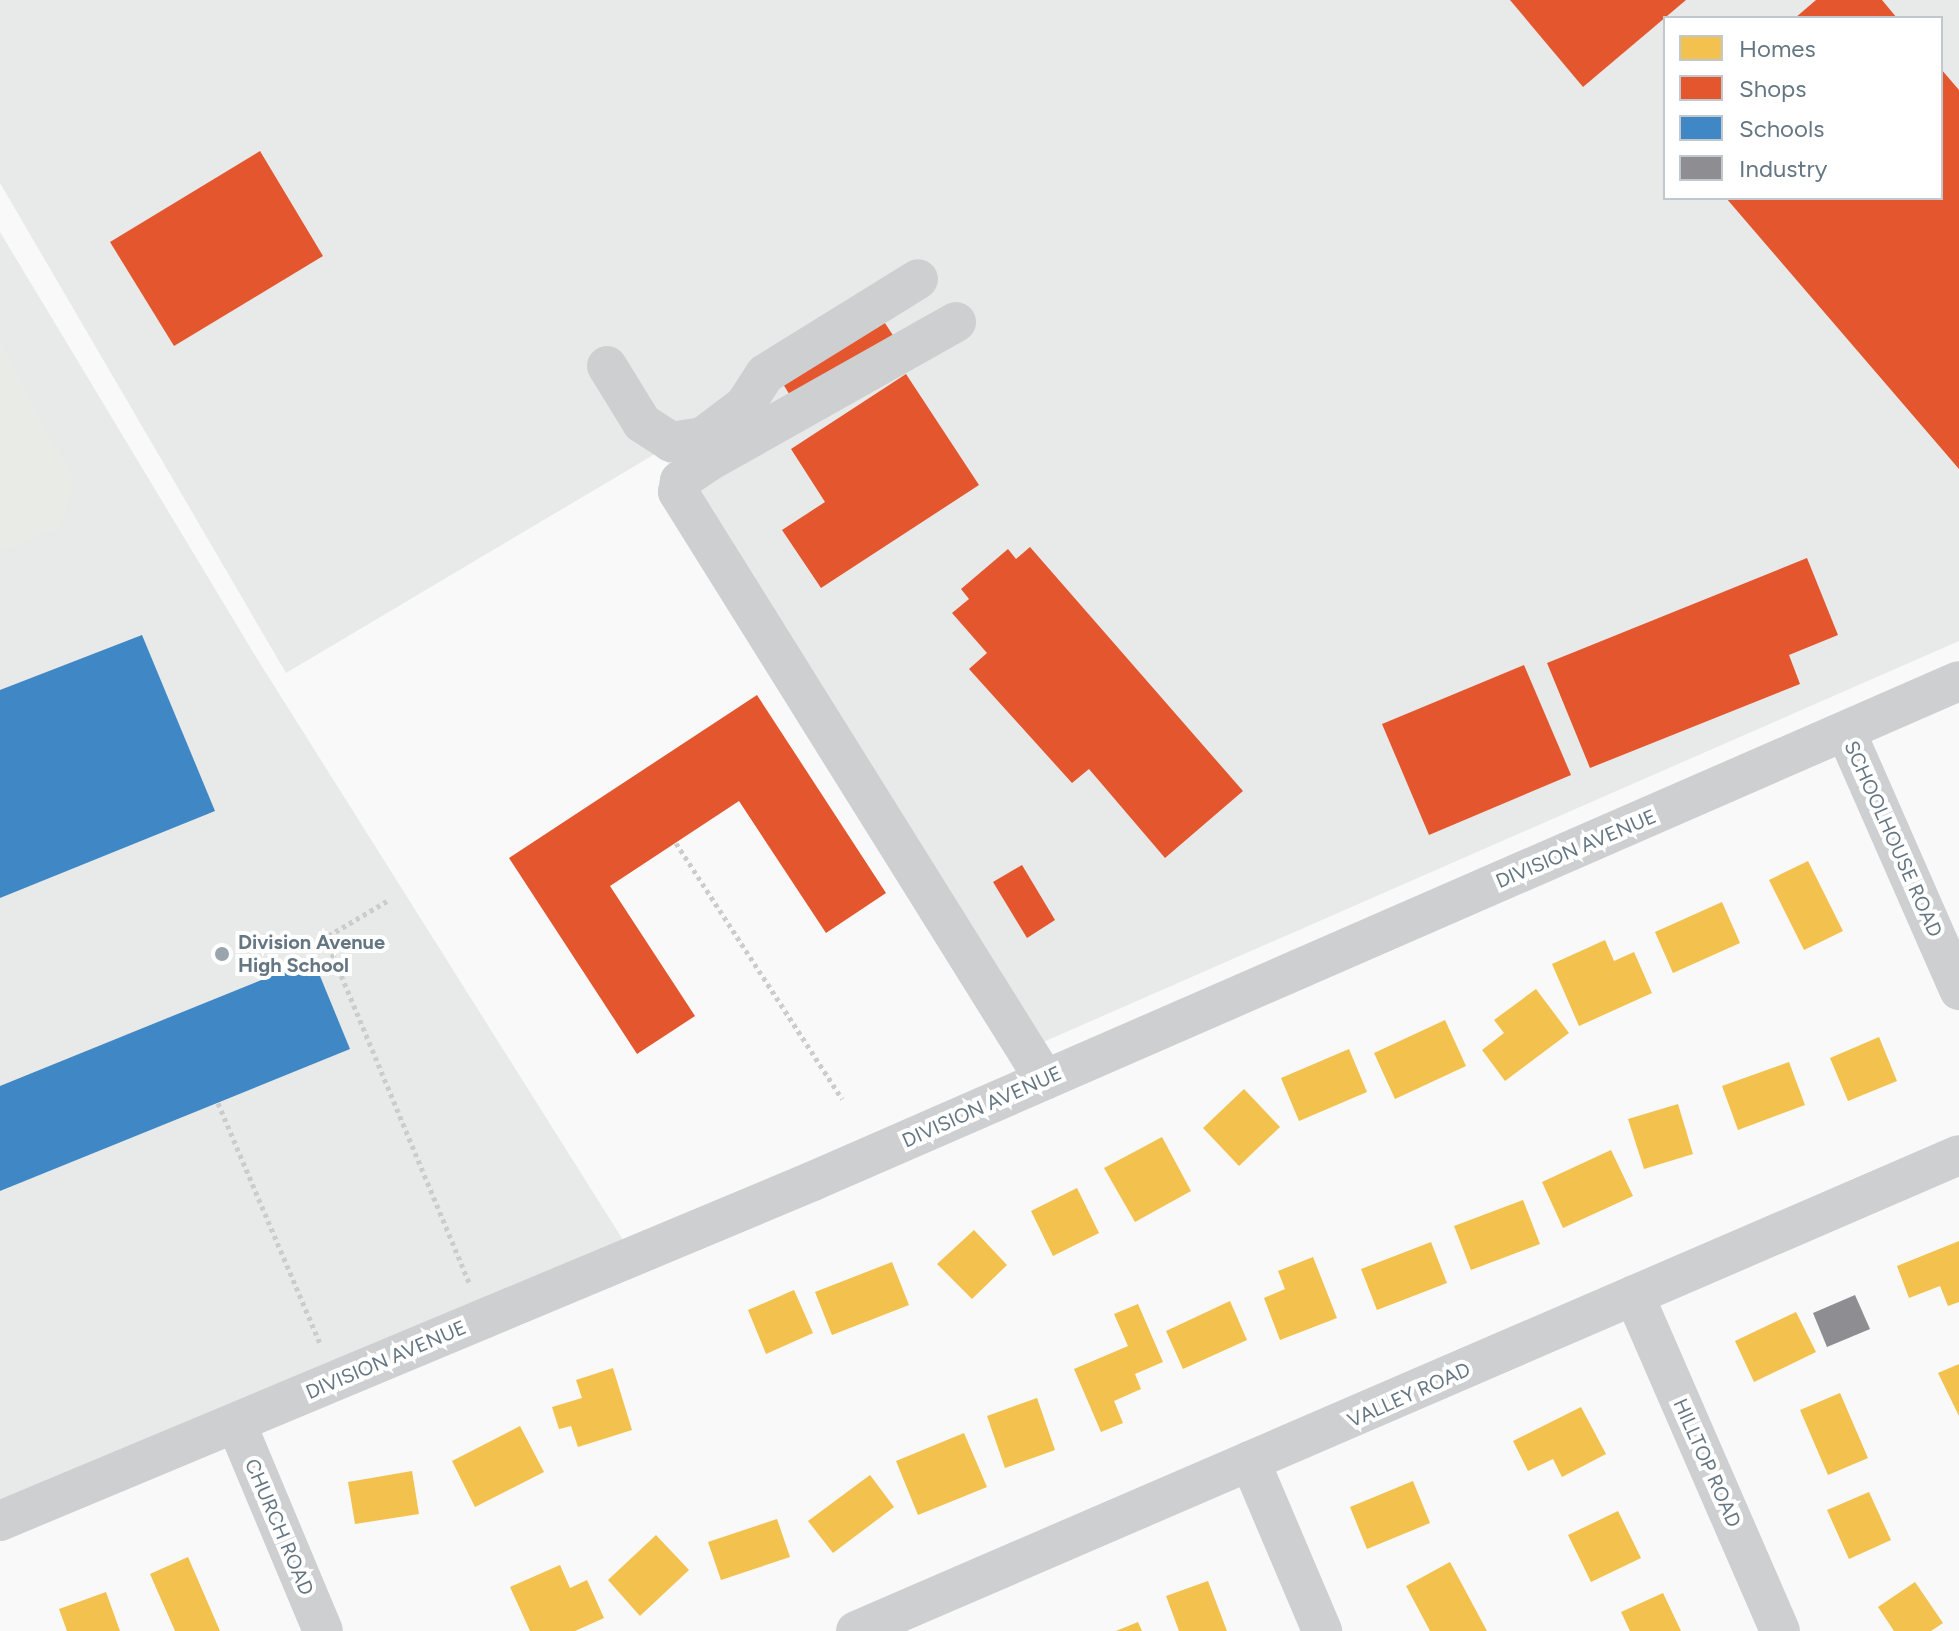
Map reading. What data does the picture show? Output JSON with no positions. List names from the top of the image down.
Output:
{
  "streets": {
    "street": [
      "SCHOOLHOUSE ROAD",
      "DIVISION AVENUE",
      "VALLEY ROAD",
      "HILLTOP ROAD",
      "CHURCH ROAD"
    ]
  },
  "crossings": [
    ["SCHOOLHOUSE ROAD", "DIVISION AVENUE"],
    ["DIVISION AVENUE", "CHURCH ROAD"],
    ["VALLEY ROAD", "HILLTOP ROAD"]
  ],
  "places": ["Division Avenue High School"],
  "legend": [
    "Homes",
    "Shops",
    "Schools",
    "Industry"
  ]
}
